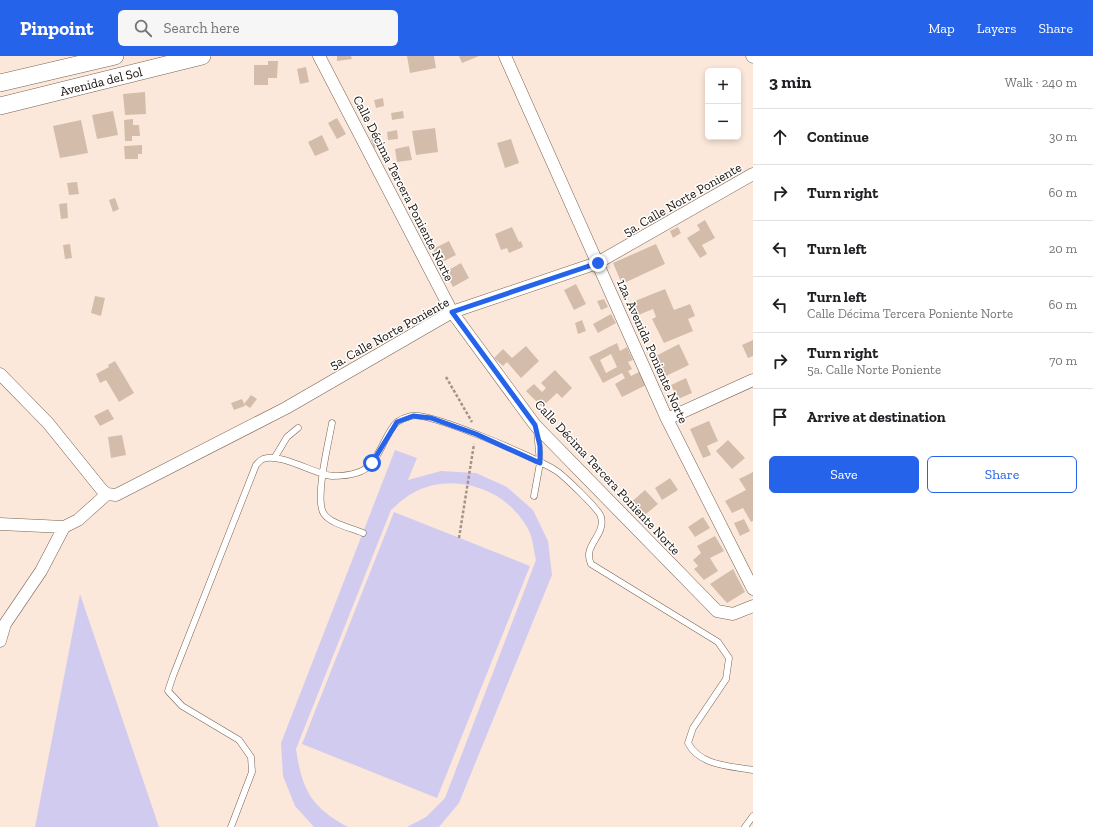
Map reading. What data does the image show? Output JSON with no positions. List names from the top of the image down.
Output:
{
  "streets": {
    "main road": ["Avenida del Sol"],
    "street": ["Calle Décima Tercera Poniente Norte", "5a. Calle Norte Poniente", "12a. Avenida Poniente Norte"]
  },
  "crossings": [
    ["Calle Décima Tercera Poniente Norte", "5a. Calle Norte Poniente"],
    ["5a. Calle Norte Poniente", "12a. Avenida Poniente Norte"]
  ],
  "page": {
    "header": "Pinpoint",
    "search": "Search here",
    "nav": ["Map", "Layers", "Share"],
    "heading": ["3 min", "Walk · 240 m"],
    "map_buttons": ["+", "−"],
    "list": [
      ["Continue", "30 m"],
      ["Turn right", "60 m"],
      ["Turn left", "20 m"],
      ["Turn left", "Calle Décima Tercera Poniente Norte", "60 m"],
      ["Turn right", "5a. Calle Norte Poniente", "70 m"],
      "Arrive at destination"
    ],
    "buttons": ["Save", "Share"]
  }
}
